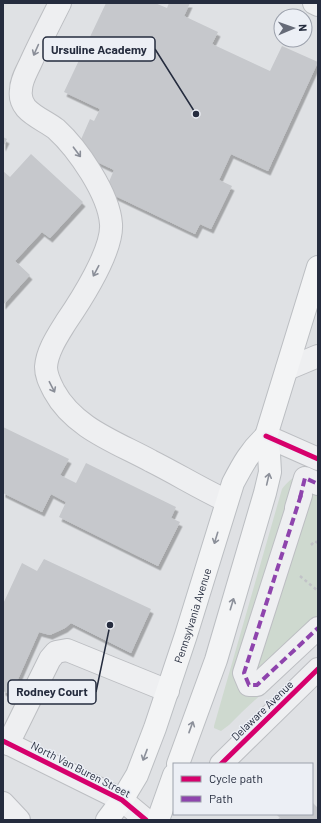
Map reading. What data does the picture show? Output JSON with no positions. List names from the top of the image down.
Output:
{
  "streets": {
    "main road": ["Pennsylvania Avenue"],
    "street": ["Delaware Avenue", "North Van Buren Street"]
  },
  "crossings": [
    ["Pennsylvania Avenue", "North Van Buren Street"]
  ],
  "places": ["Ursuline Academy", "Rodney Court"],
  "legend": ["Cycle path", "Path"],
  "north": "right"
}
